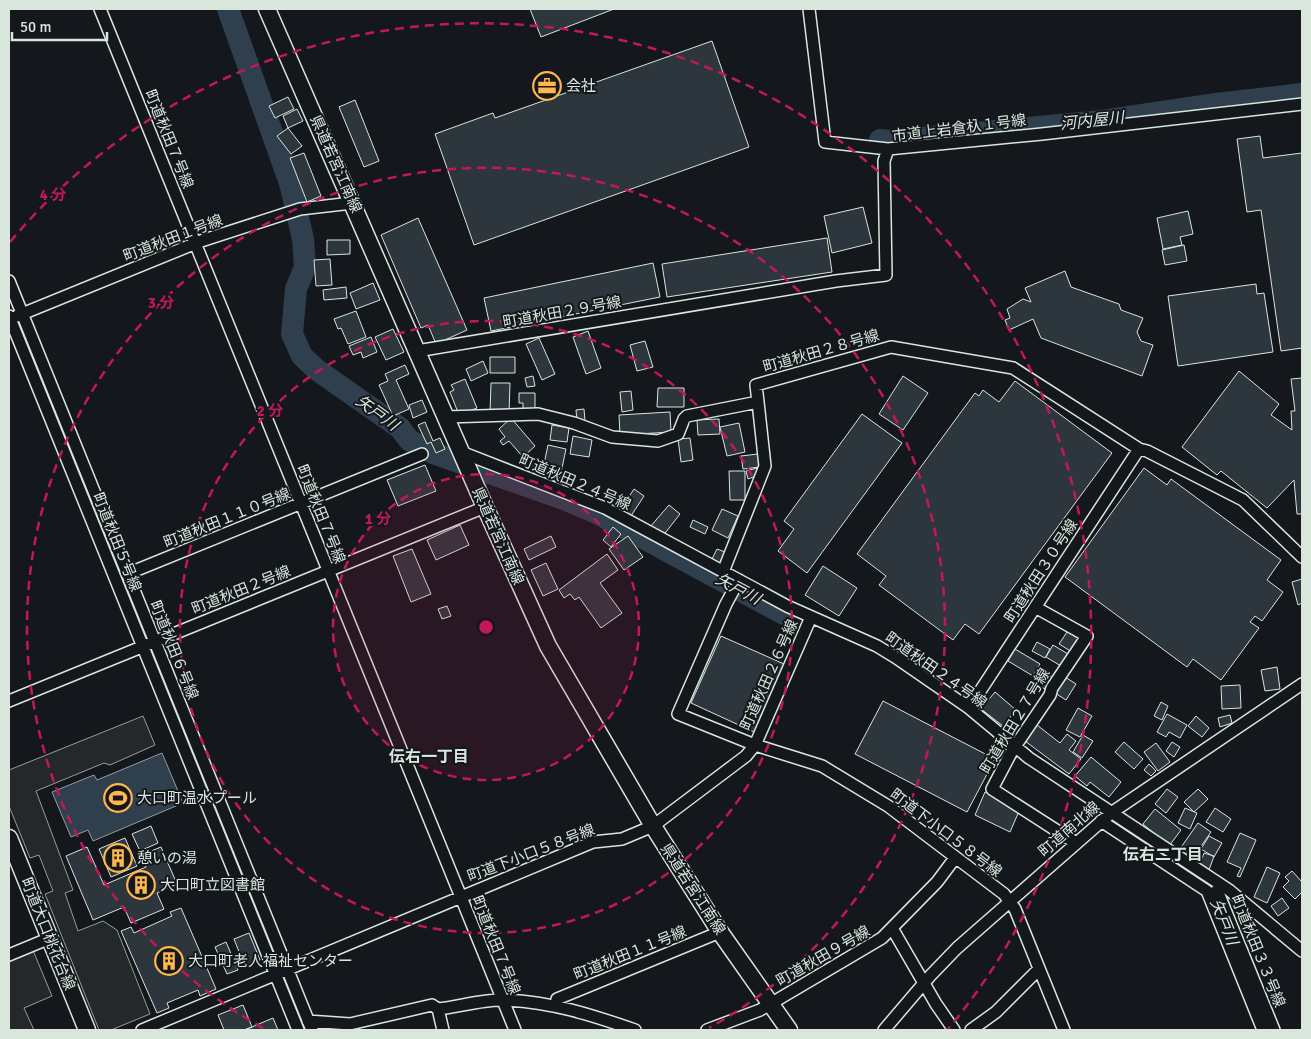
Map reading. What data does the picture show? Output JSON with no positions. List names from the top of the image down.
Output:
{
  "streets": {
    "main road": ["県道若宮江南線", "町道大口桃花台線"],
    "street": [
      "市道上岩倉杁１号線",
      "町道秋田７号線",
      "町道秋田１号線",
      "町道秋田２９号線",
      "町道秋田２８号線",
      "町道秋田２４号線",
      "町道秋田１１０号線",
      "町道秋田５号線",
      "町道秋田３０号線",
      "町道秋田２号線",
      "町道秋田６号線",
      "町道秋田２６号線",
      "町道秋田２７号線",
      "町道南北線",
      "町道下小口５８号線",
      "町道秋田３３号線",
      "町道秋田１１号線",
      "町道秋田９号線"
    ]
  },
  "crossings": [
    ["市道上岩倉杁１号線", "町道秋田２９号線"],
    ["町道秋田７号線", "町道秋田１号線"],
    ["町道秋田７号線", "町道秋田１１０号線"],
    ["町道秋田７号線", "町道秋田２号線"],
    ["町道秋田７号線", "町道下小口５８号線"],
    ["県道若宮江南線", "町道秋田１号線"],
    ["県道若宮江南線", "町道秋田２９号線"],
    ["県道若宮江南線", "町道秋田２４号線"],
    ["県道若宮江南線", "町道秋田２号線"],
    ["県道若宮江南線", "町道下小口５８号線"],
    ["県道若宮江南線", "町道秋田１１号線"],
    ["県道若宮江南線", "町道秋田９号線"],
    ["町道秋田１号線", "町道秋田５号線"],
    ["町道秋田１号線", "町道秋田６号線"],
    ["町道秋田２８号線", "町道秋田３０号線"],
    ["町道秋田２４号線", "町道秋田３０号線"],
    ["町道秋田２４号線", "町道秋田２６号線"],
    ["町道秋田２４号線", "町道秋田２７号線"],
    ["町道秋田２４号線", "町道南北線"],
    ["町道秋田２４号線", "町道秋田３３号線"],
    ["町道秋田１１０号線", "町道秋田６号線"],
    ["町道秋田５号線", "町道秋田２号線"],
    ["町道秋田５号線", "町道下小口５８号線"],
    ["町道秋田３０号線", "町道秋田２７号線"],
    ["町道秋田２号線", "町道秋田６号線"],
    ["町道秋田６号線", "町道下小口５８号線"],
    ["町道秋田２６号線", "町道下小口５８号線"],
    ["町道秋田２７号線", "町道南北線"],
    ["町道南北線", "町道下小口５８号線"],
    ["町道下小口５８号線", "町道秋田９号線"]
  ],
  "districts": ["伝右一丁目", "伝右二丁目"],
  "water": ["河内屋川", "矢戸川"],
  "places": {
    "office": ["会社"],
    "sports": ["大口町温水プール"],
    "building": ["憩いの湯", "大口町立図書館", "大口町老人福祉センター"]
  },
  "scale_bar": "50 m",
  "rings": [
    "4 分",
    "3 分",
    "2 分",
    "1 分"
  ]
}
